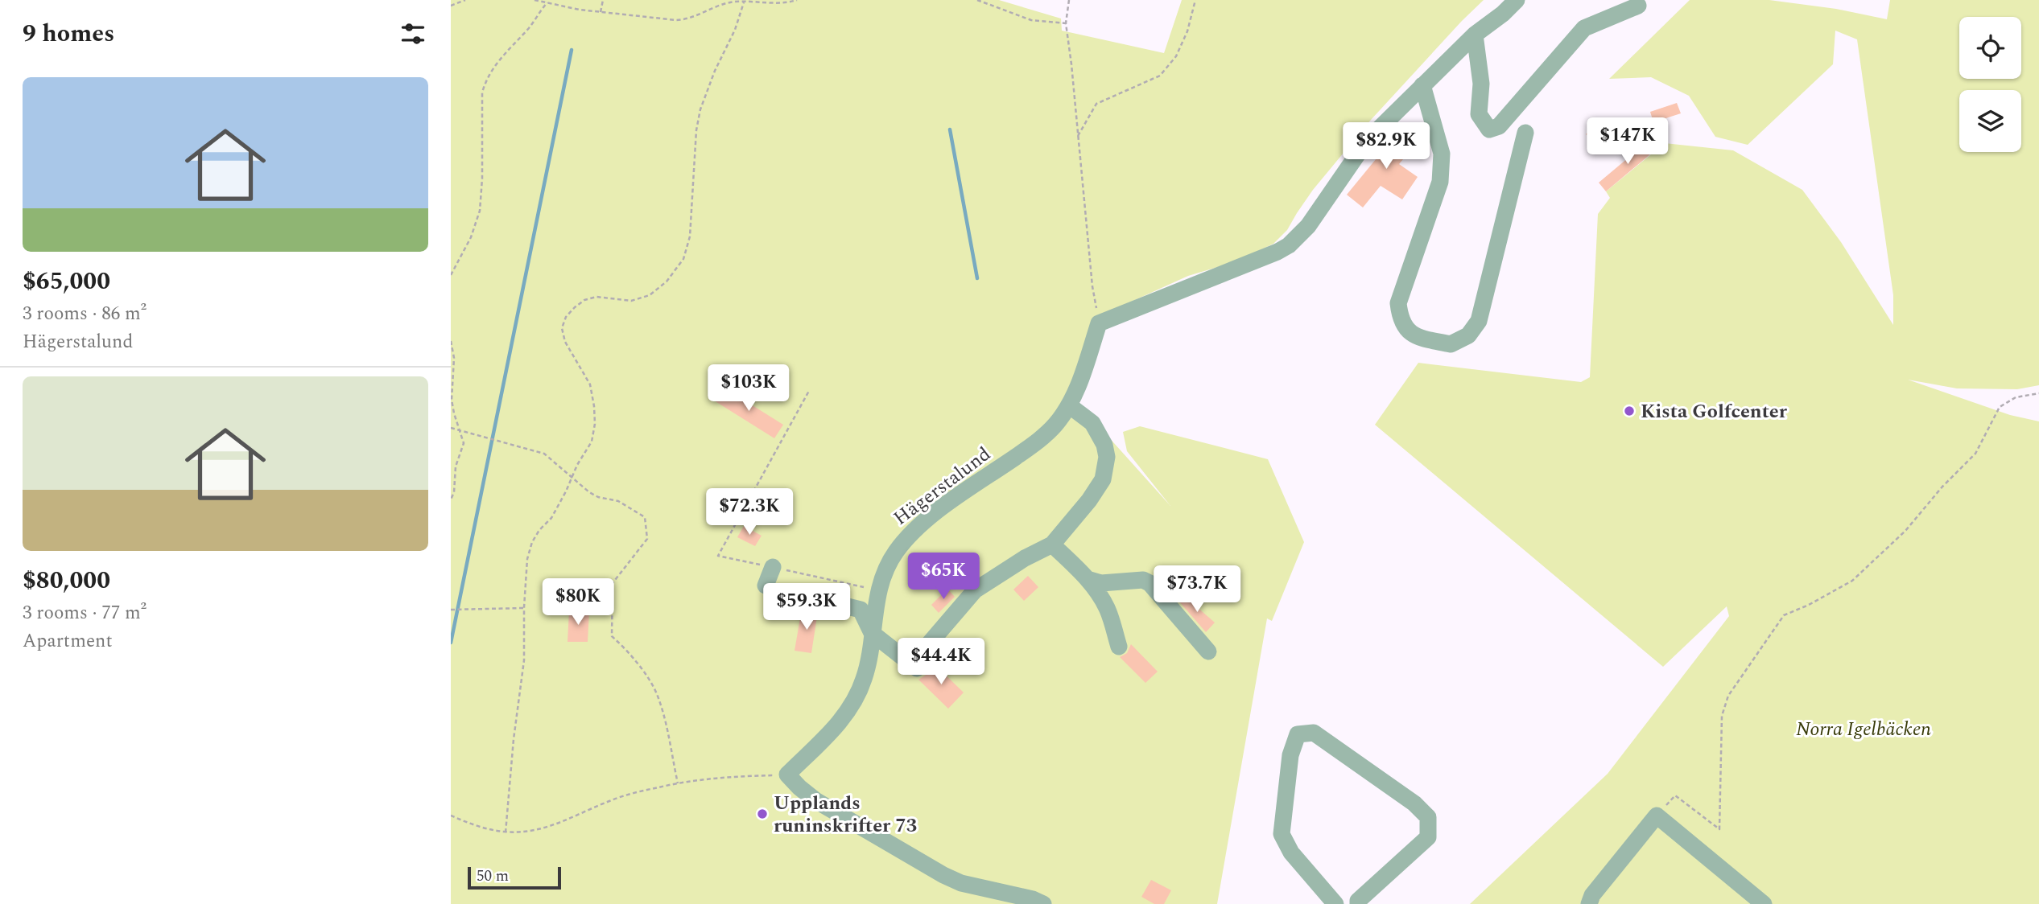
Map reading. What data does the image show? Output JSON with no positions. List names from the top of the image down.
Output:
{
  "streets": {
    "street": ["Hägerstalund"]
  },
  "parks": ["Norra Igelbäcken"],
  "places": ["Kista Golfcenter", "Upplands runinskrifter 73"],
  "scale_bar": "50 m",
  "page": {
    "heading": "9 homes",
    "list": [
      {
        "name": "$65,000",
        "note": "3 rooms · 86 m² · Hägerstalund"
      },
      {
        "name": "$80,000",
        "note": "3 rooms · 77 m² · Apartment"
      }
    ],
    "price": [
      "$147K",
      "$82.9K",
      "$103K",
      "$72.3K",
      "$65K",
      "$73.7K",
      "$80K",
      "$59.3K",
      "$44.4K"
    ],
    "scale": "50 m"
  }
}
